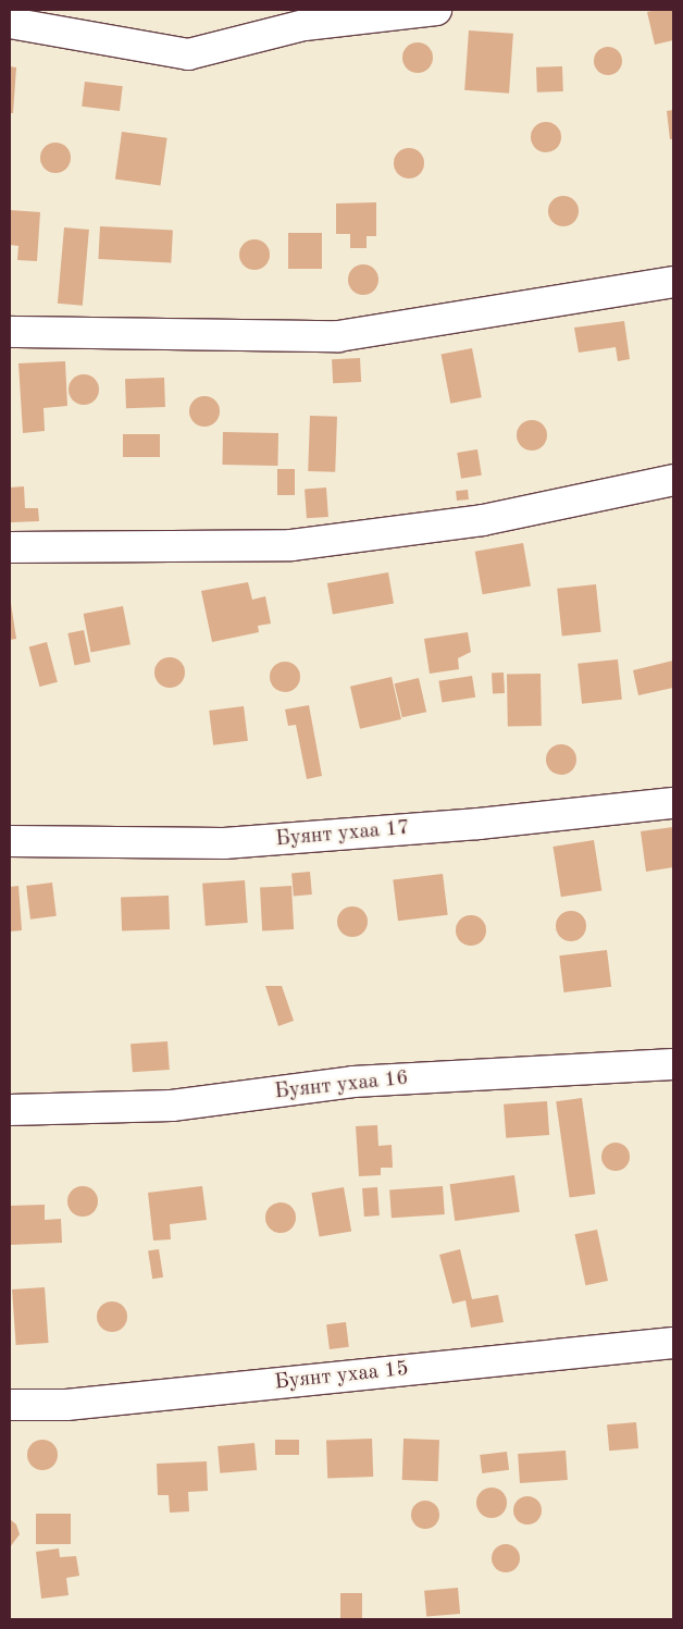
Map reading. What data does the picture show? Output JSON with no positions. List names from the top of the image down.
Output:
{
  "streets": {
    "street": ["Буянт ухаа 17", "Буянт ухаа 16", "Буянт ухаа 15"]
  }
}
